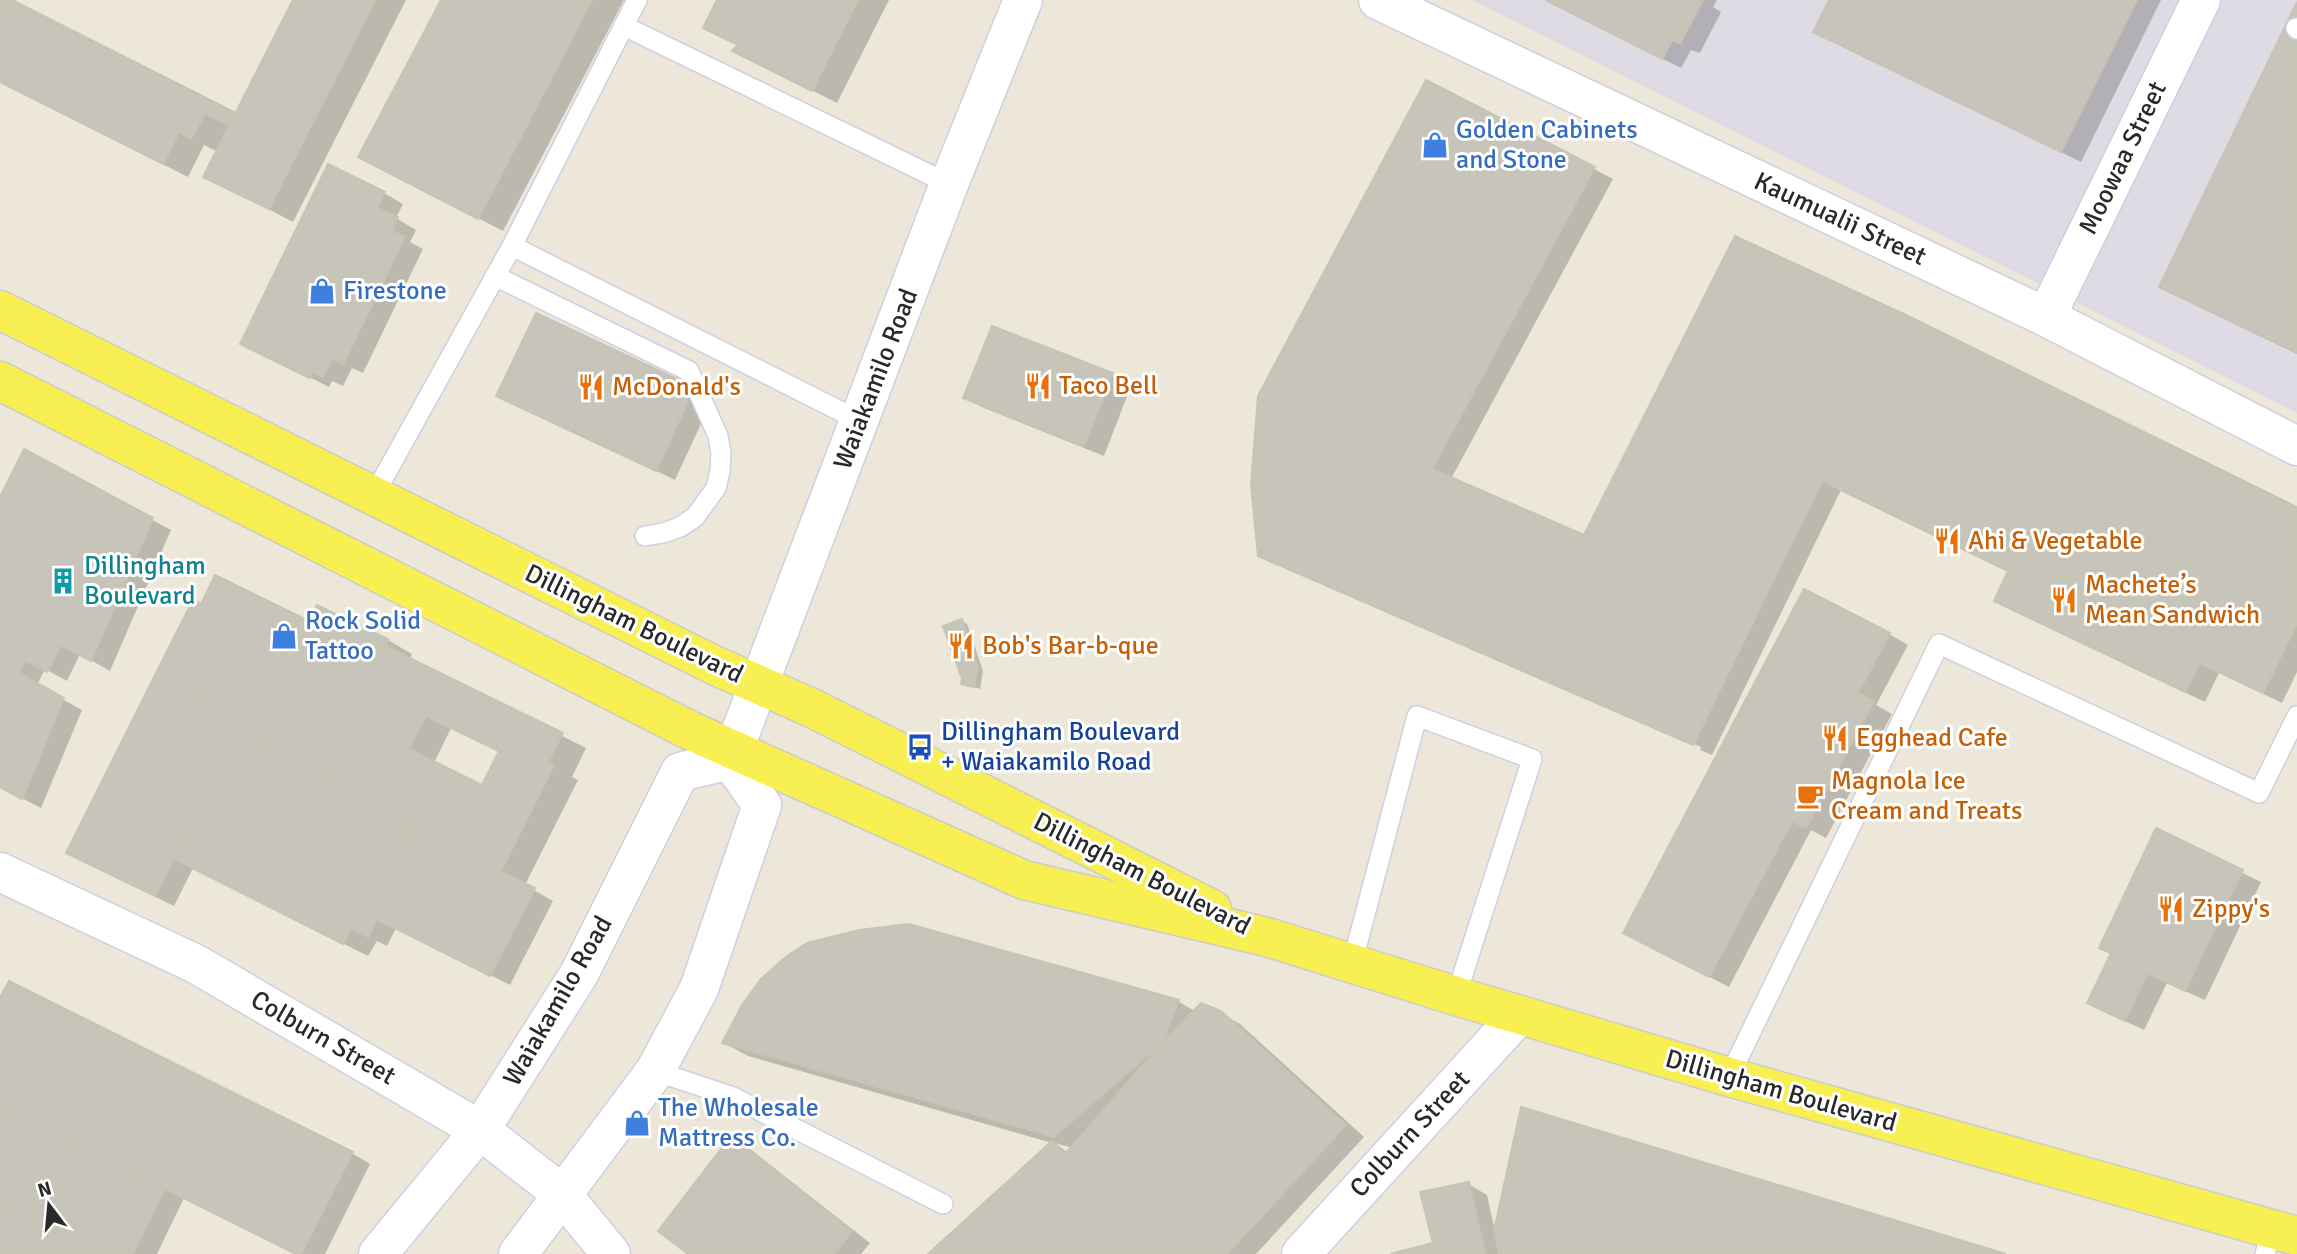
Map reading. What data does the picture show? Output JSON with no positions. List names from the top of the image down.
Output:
{
  "streets": {
    "main road": ["Dillingham Boulevard"],
    "street": [
      "Moowaa Street",
      "Kaumualii Street",
      "Waiakamilo Road",
      "Colburn Street"
    ]
  },
  "crossings": [
    ["Moowaa Street", "Kaumualii Street"],
    ["Waiakamilo Road", "Dillingham Boulevard"],
    ["Waiakamilo Road", "Colburn Street"],
    ["Dillingham Boulevard", "Colburn Street"]
  ],
  "places": {
    "shop": [
      "Golden Cabinets and Stone",
      "Firestone",
      "Rock Solid Tattoo",
      "The Wholesale Mattress Co."
    ],
    "restaurant": [
      "Taco Bell",
      "McDonald's",
      "Ahi & Vegetable",
      "Machete’s Mean Sandwich",
      "Bob's Bar-b-que",
      "Egghead Cafe",
      "Zippy's"
    ],
    "building": ["Dillingham Boulevard"],
    "bus stop": ["Dillingham Boulevard + Waiakamilo Road"],
    "cafe": ["Magnola Ice Cream and Treats"]
  },
  "north": "top"
}
